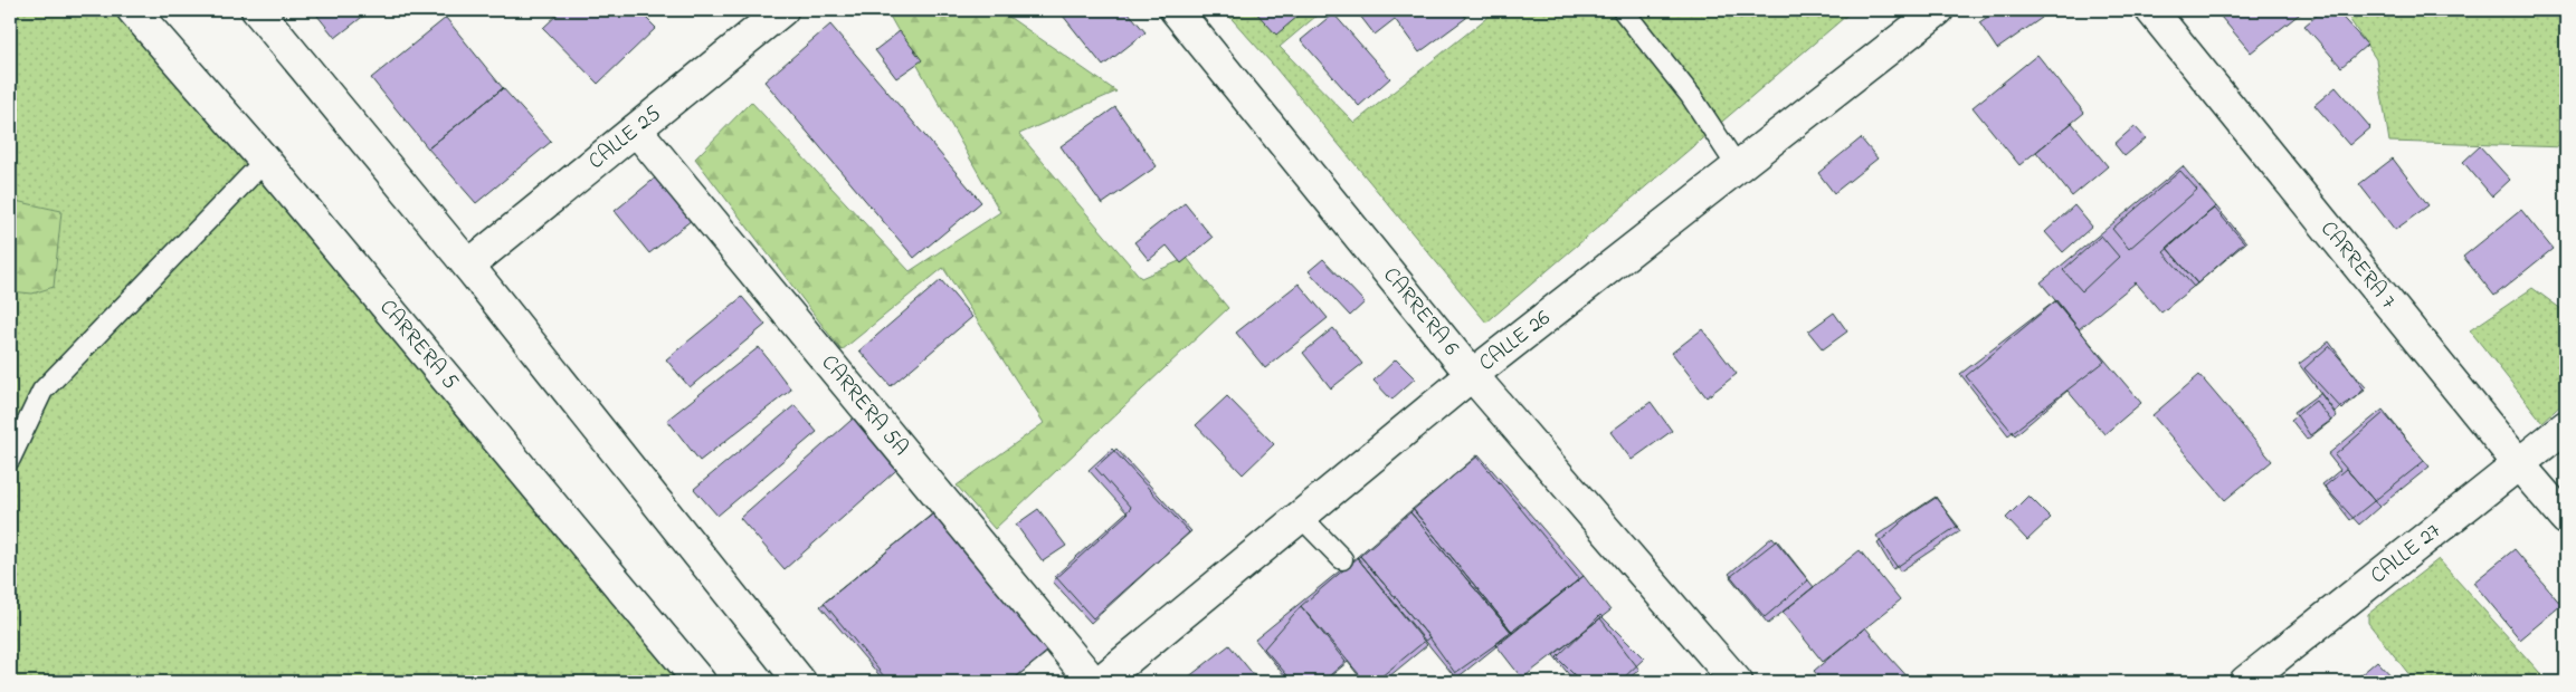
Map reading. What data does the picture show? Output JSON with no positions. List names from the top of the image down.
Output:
{
  "streets": {
    "street": [
      "CALLE 25",
      "CARRERA 7",
      "CARRERA 6",
      "CALLE 26",
      "CARRERA 5",
      "CARRERA 5A",
      "CALLE 27"
    ]
  },
  "crossings": [
    ["CALLE 25", "CARRERA 5A"],
    ["CARRERA 7", "CALLE 27"],
    ["CARRERA 6", "CALLE 26"]
  ]
}
